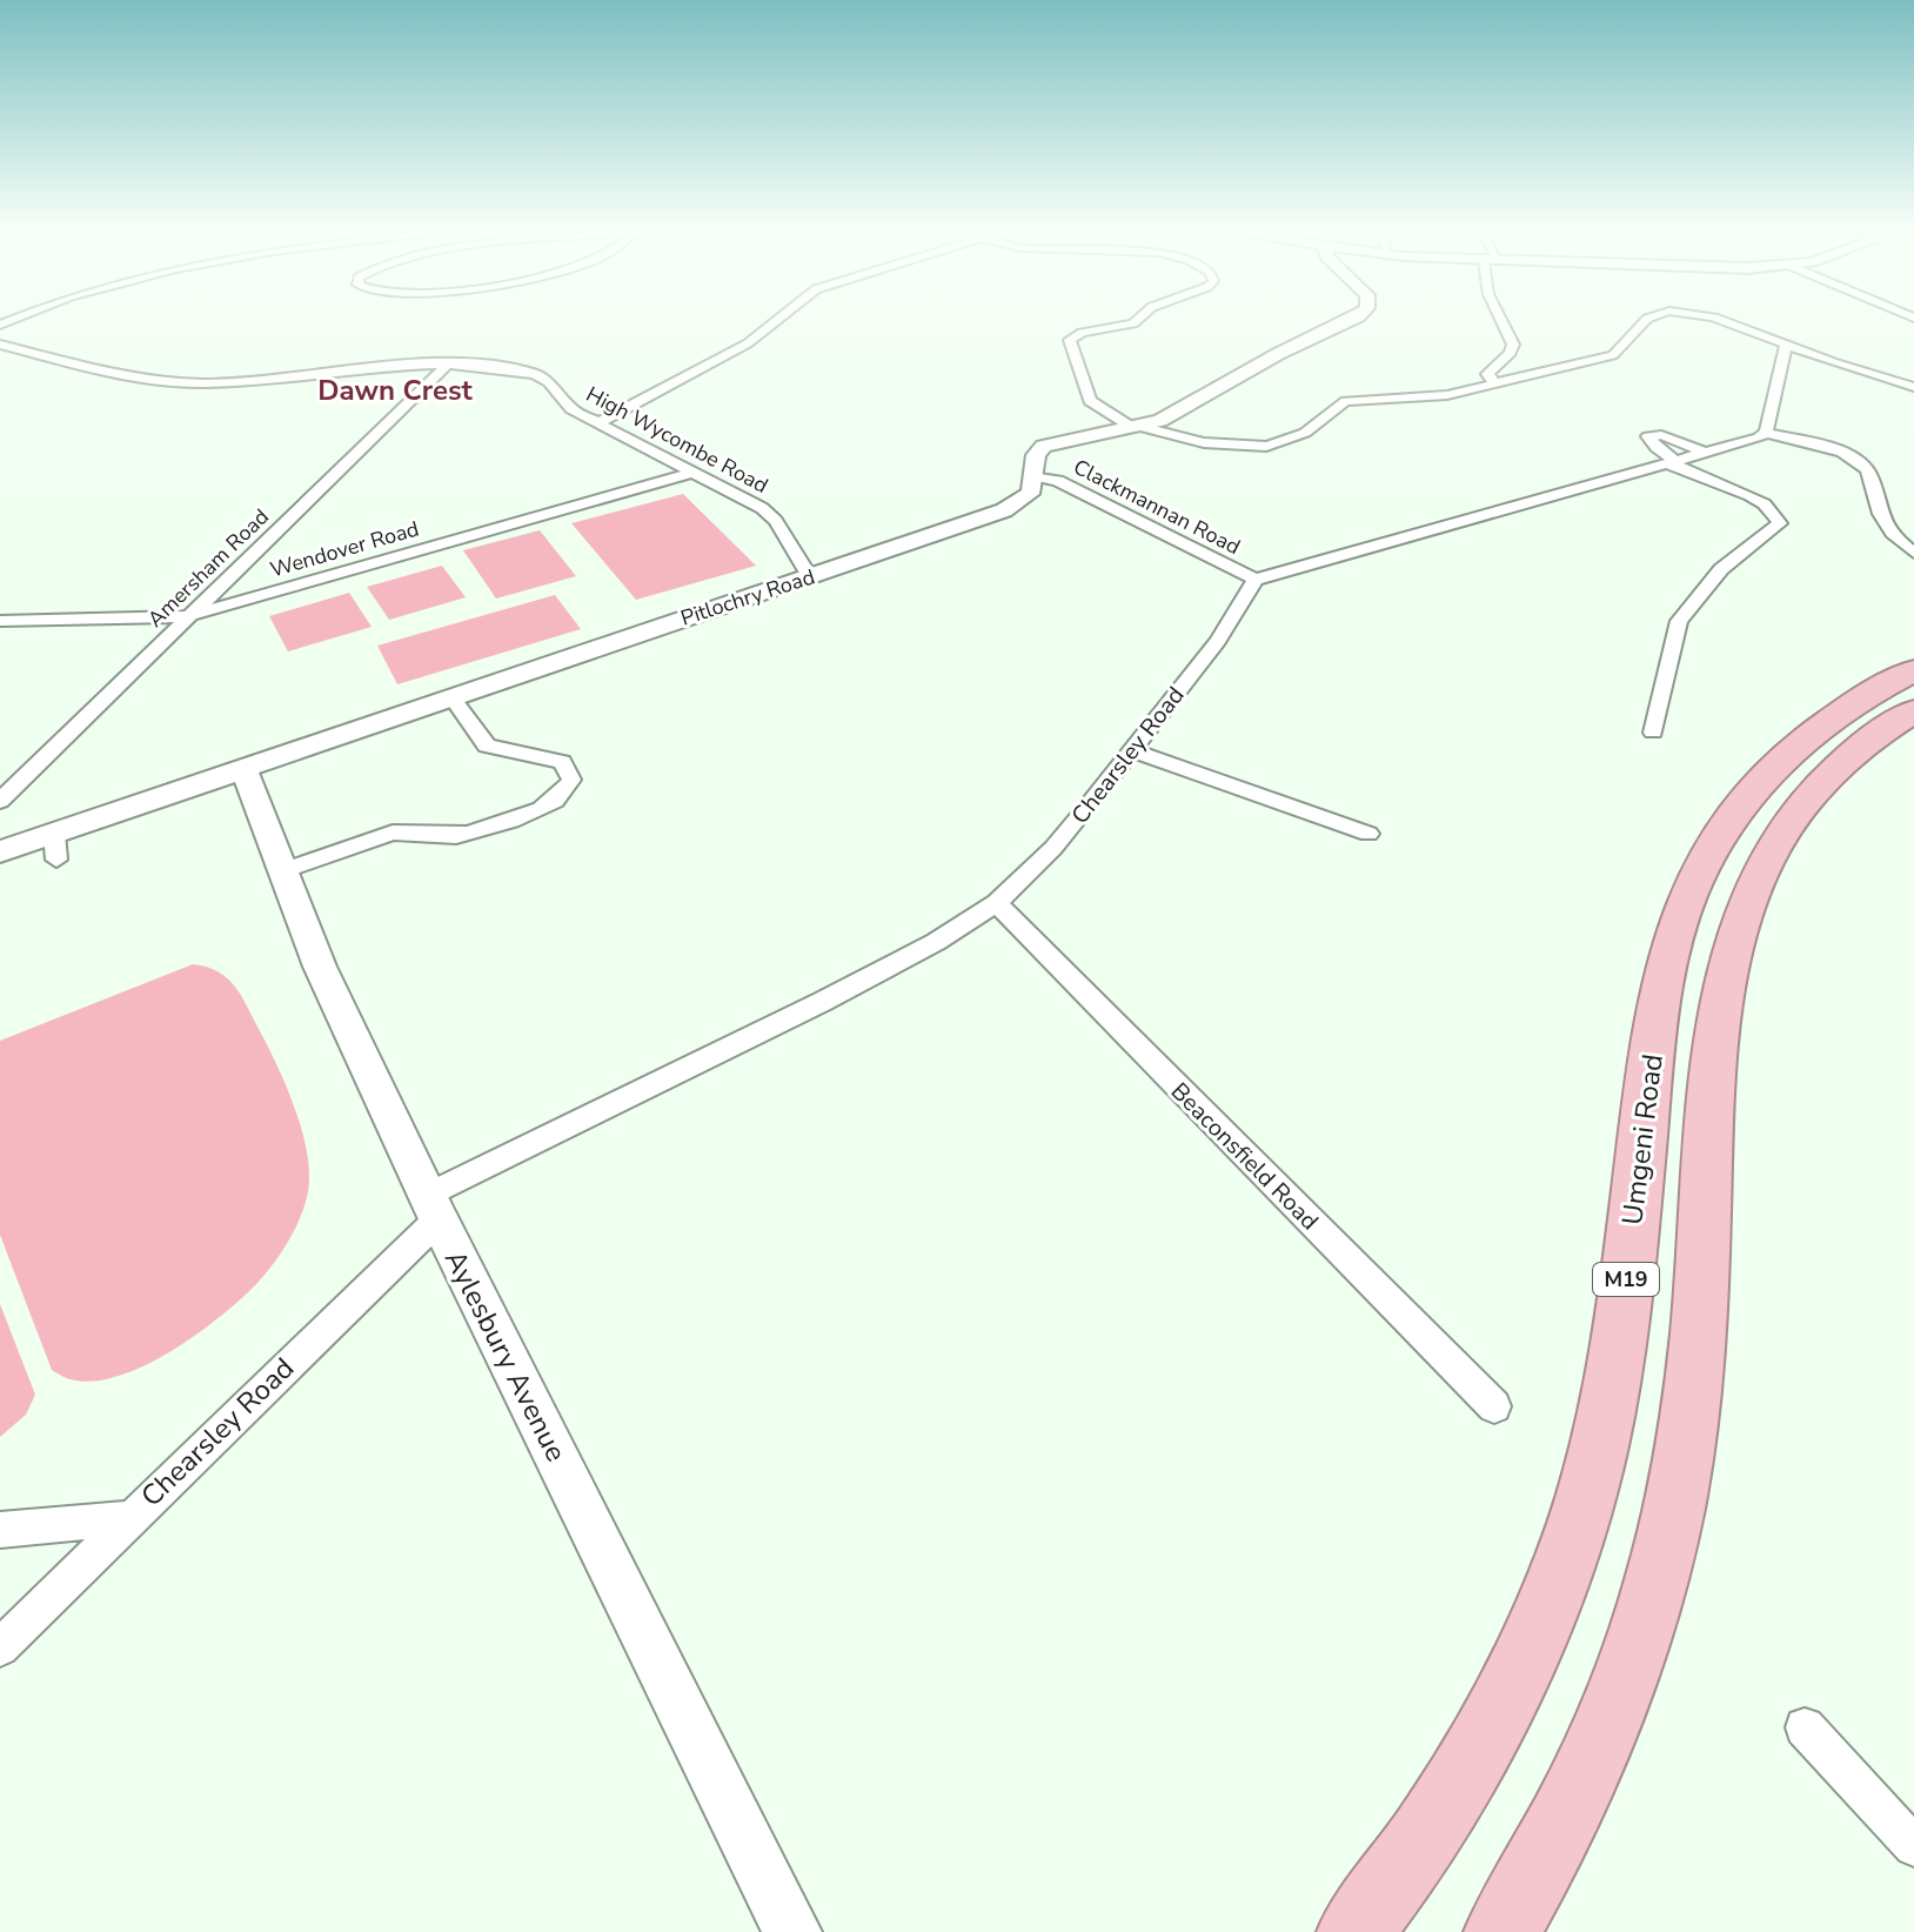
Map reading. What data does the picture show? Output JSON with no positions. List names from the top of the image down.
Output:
{
  "streets": {
    "highway": ["Umgeni Road", "M19"],
    "street": [
      "High Wycombe Road",
      "Clackmannan Road",
      "Wendover Road",
      "Amersham Road",
      "Pitlochry Road",
      "Chearsley Road",
      "Beaconsfield Road",
      "Aylesbury Avenue"
    ]
  },
  "crossings": [
    ["High Wycombe Road", "Wendover Road"],
    ["High Wycombe Road", "Amersham Road"],
    ["High Wycombe Road", "Pitlochry Road"],
    ["Clackmannan Road", "Pitlochry Road"],
    ["Clackmannan Road", "Chearsley Road"],
    ["Wendover Road", "Amersham Road"],
    ["Pitlochry Road", "Aylesbury Avenue"],
    ["Chearsley Road", "Beaconsfield Road"],
    ["Chearsley Road", "Aylesbury Avenue"]
  ],
  "districts": ["Dawn Crest"]
}
